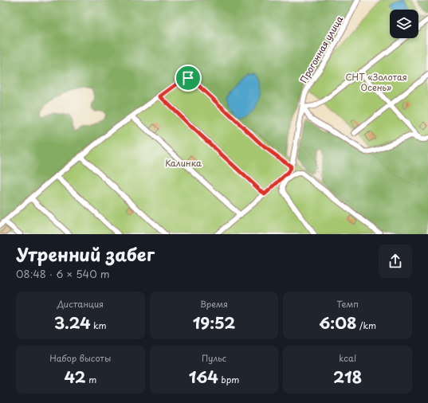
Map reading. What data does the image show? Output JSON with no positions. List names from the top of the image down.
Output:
{
  "streets": {
    "street": ["Прогонная улица"]
  },
  "parks": ["СНТ «Золотая Осень»", "Калинка"],
  "page": {
    "heading": ["Утренний забег", "08:48 · 6 × 540 m"],
    "stats": [
      ["Дистанция", "3.24 km"],
      ["Время", "19:52"],
      ["Темп", "6:08 /km"],
      ["Набор высоты", "42 m"],
      ["Пульс", "164 bpm"],
      ["kcal", "218"]
    ]
  }
}
